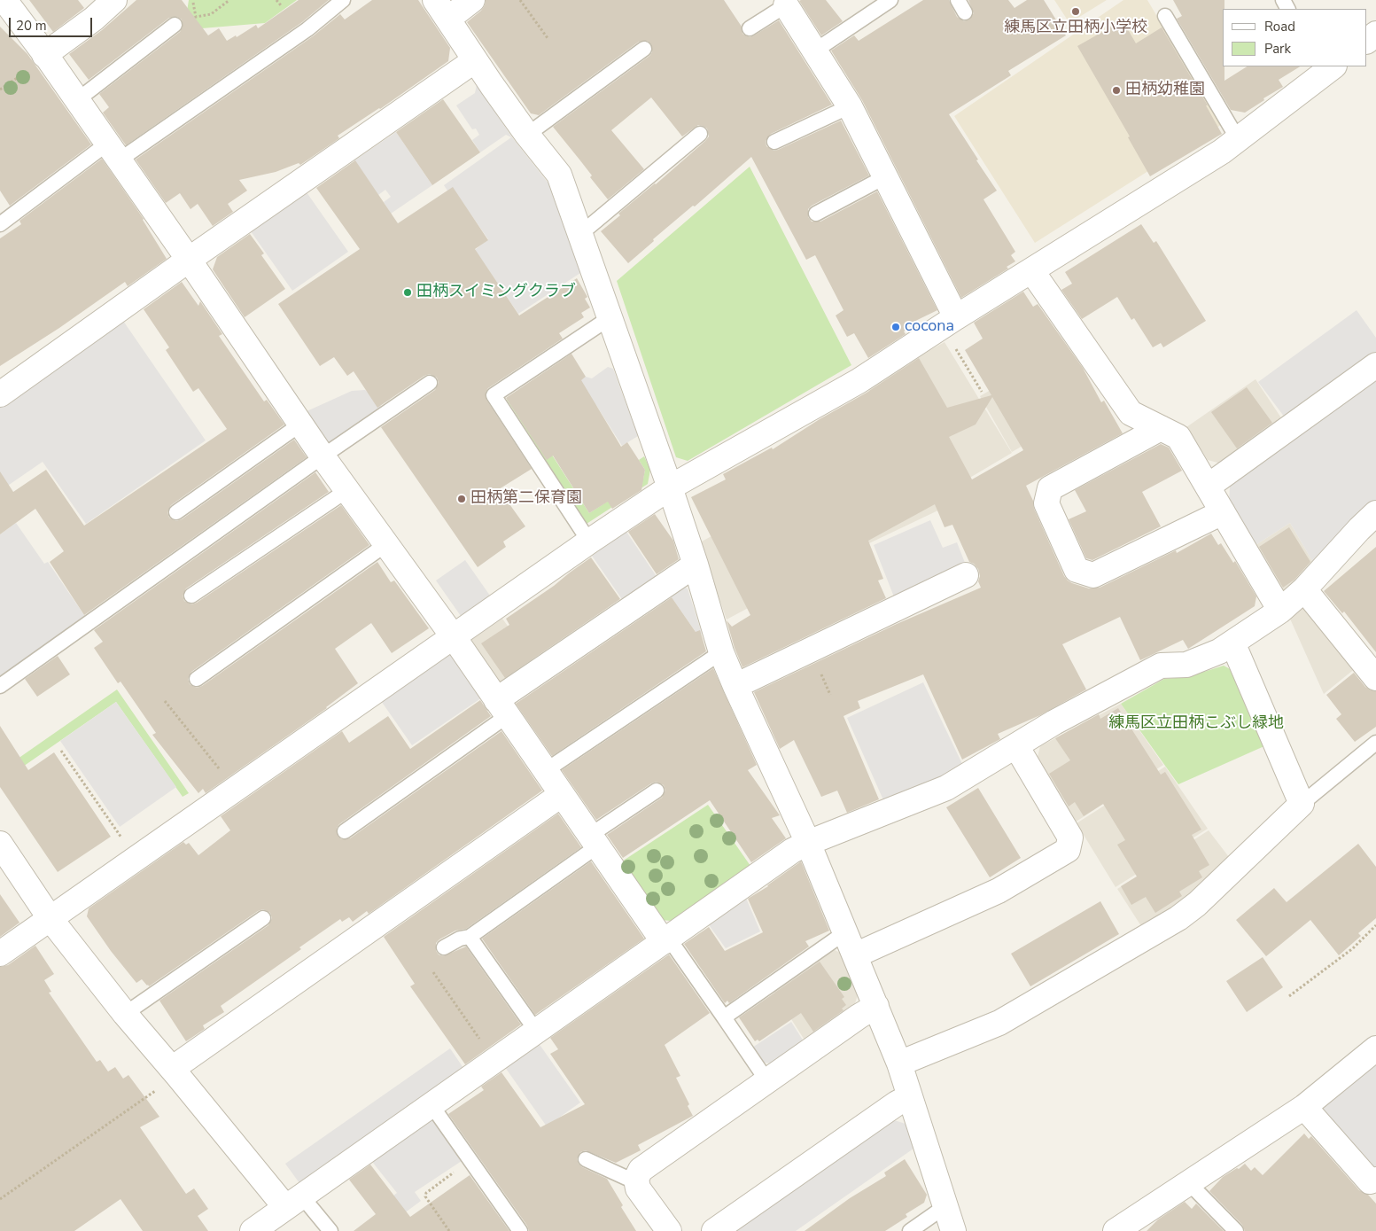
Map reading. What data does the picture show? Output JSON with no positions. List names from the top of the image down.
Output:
{
  "parks": ["練馬区立田柄こぶし緑地"],
  "places": [
    "練馬区立田柄小学校",
    "田柄幼稚園",
    "田柄スイミングクラブ",
    "cocona",
    "田柄第二保育園"
  ],
  "legend": ["Road", "Park"],
  "scale_bar": "20 m"
}
